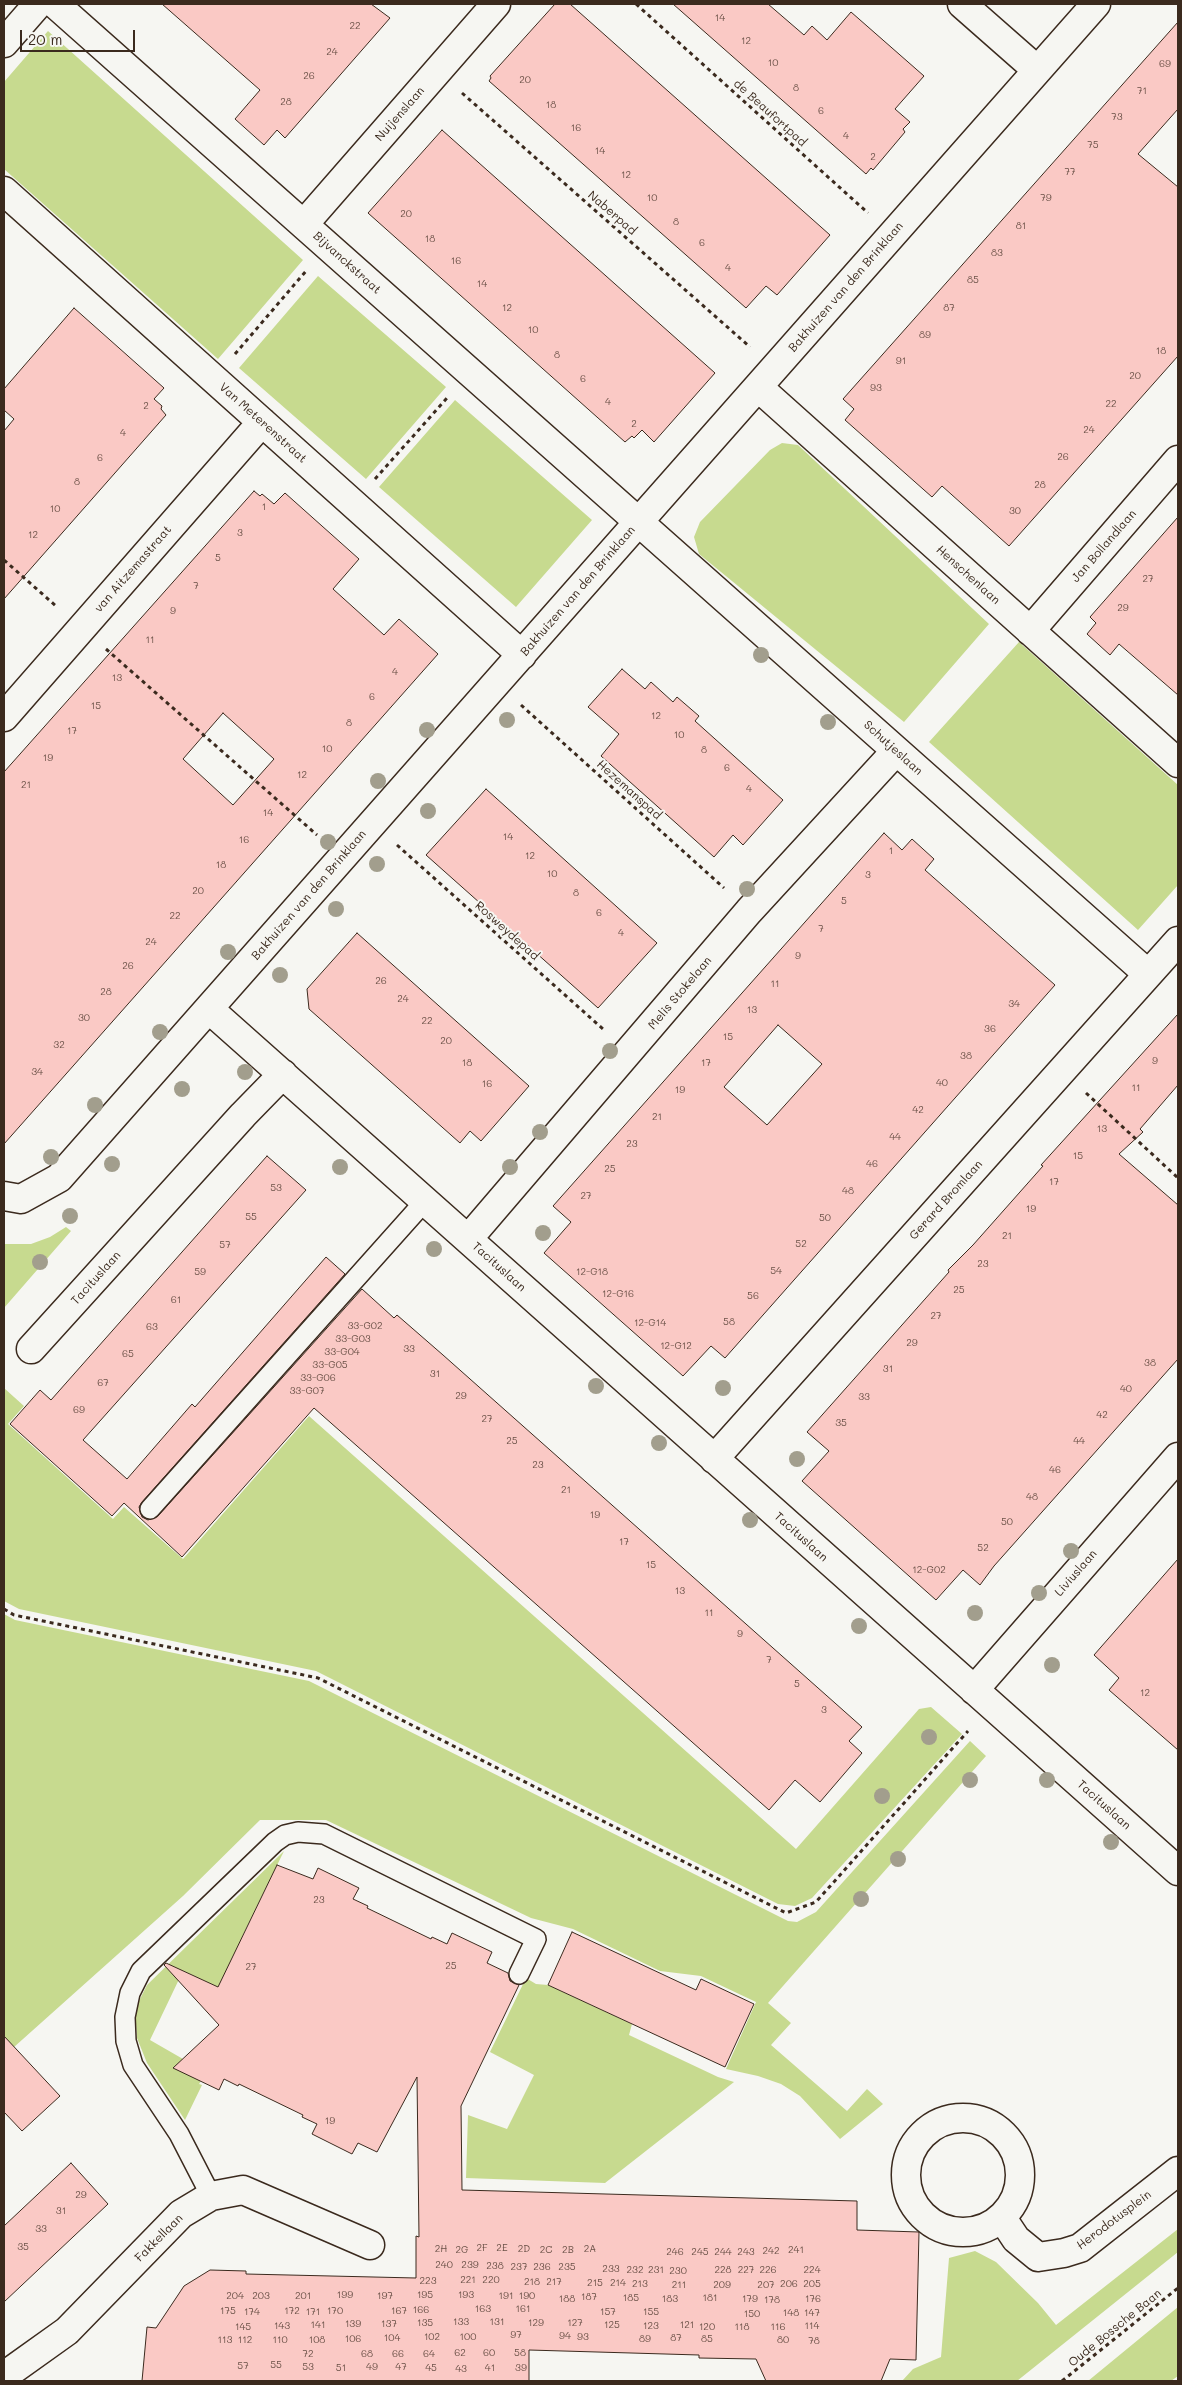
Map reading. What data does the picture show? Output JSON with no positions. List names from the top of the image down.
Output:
{
  "streets": {
    "street": [
      "Nuijenslaan",
      "Bijvanckstraat",
      "Bakhuizen van den Brinklaan",
      "Van Meterenstraat",
      "Jan Bollandlaan",
      "van Aitzemastraat",
      "Henschenlaan",
      "Schutjeslaan",
      "Melis Stokelaan",
      "Gerard Bromlaan",
      "Tacituslaan",
      "Liviuslaan",
      "Herodotusplein",
      "Fakkellaan"
    ],
    "path": [
      "de Beaufortpad",
      "Naberpad",
      "Hezemanspad",
      "Rosweydepad",
      "Oude Bossche Baan"
    ]
  },
  "crossings": [
    ["de Beaufortpad", "Bakhuizen van den Brinklaan"],
    ["Nuijenslaan", "Naberpad"],
    ["Nuijenslaan", "Bijvanckstraat"],
    ["Naberpad", "Bakhuizen van den Brinklaan"],
    ["Naberpad", "Henschenlaan"],
    ["Bijvanckstraat", "Bakhuizen van den Brinklaan"],
    ["Bijvanckstraat", "Schutjeslaan"],
    ["Bakhuizen van den Brinklaan", "Van Meterenstraat"],
    ["Bakhuizen van den Brinklaan", "Henschenlaan"],
    ["Bakhuizen van den Brinklaan", "Schutjeslaan"],
    ["Bakhuizen van den Brinklaan", "Hezemanspad"],
    ["Bakhuizen van den Brinklaan", "Rosweydepad"],
    ["Bakhuizen van den Brinklaan", "Tacituslaan"],
    ["Van Meterenstraat", "van Aitzemastraat"],
    ["Jan Bollandlaan", "Henschenlaan"],
    ["Schutjeslaan", "Melis Stokelaan"],
    ["Schutjeslaan", "Gerard Bromlaan"],
    ["Hezemanspad", "Melis Stokelaan"],
    ["Rosweydepad", "Melis Stokelaan"],
    ["Melis Stokelaan", "Tacituslaan"],
    ["Gerard Bromlaan", "Tacituslaan"],
    ["Tacituslaan", "Liviuslaan"]
  ],
  "house_numbers": [
    "14",
    "22",
    "12",
    "24",
    "10",
    "69",
    "26",
    "20",
    "8",
    "71",
    "28",
    "18",
    "6",
    "73",
    "16",
    "4",
    "75",
    "14",
    "2",
    "77",
    "12",
    "10",
    "79",
    "20",
    "8",
    "81",
    "18",
    "6",
    "83",
    "16",
    "4",
    "85",
    "14",
    "12",
    "87",
    "10",
    "89",
    "18",
    "8",
    "91",
    "20",
    "6",
    "93",
    "4",
    "22",
    "2",
    "2",
    "24",
    "4",
    "26",
    "6",
    "8",
    "28",
    "1",
    "10",
    "30",
    "3",
    "12",
    "5",
    "27",
    "7",
    "29",
    "9",
    "11",
    "4",
    "13",
    "6",
    "15",
    "12",
    "8",
    "17",
    "10",
    "10",
    "8",
    "19",
    "6",
    "12",
    "21",
    "4",
    "14",
    "14",
    "16",
    "1",
    "12",
    "18",
    "10",
    "3",
    "20",
    "8",
    "5",
    "6",
    "22",
    "7",
    "4",
    "24",
    "9",
    "26",
    "26",
    "11",
    "28",
    "24",
    "34",
    "13",
    "30",
    "22",
    "36",
    "15",
    "20",
    "32",
    "38",
    "9",
    "18",
    "17",
    "34",
    "40",
    "16",
    "11",
    "19",
    "42",
    "21",
    "13",
    "44",
    "23",
    "15",
    "46",
    "25",
    "17",
    "53",
    "48",
    "27",
    "19",
    "55",
    "50",
    "21",
    "52",
    "57",
    "23",
    "54",
    "59",
    "12-G18",
    "25",
    "12-G16",
    "56",
    "61",
    "27",
    "58",
    "12-G14",
    "33-G02",
    "63",
    "33-G03",
    "29",
    "12-G12",
    "33",
    "33-G04",
    "65",
    "38",
    "33-G05",
    "31",
    "31",
    "33-G06",
    "67",
    "40",
    "33-G07",
    "29",
    "33",
    "69",
    "42",
    "27",
    "35",
    "25",
    "44",
    "23",
    "46",
    "21",
    "48",
    "19",
    "50",
    "17",
    "52",
    "15",
    "12-G02",
    "13",
    "11",
    "9",
    "7",
    "5",
    "12",
    "3",
    "23",
    "25",
    "27",
    "19",
    "29",
    "31",
    "33",
    "35",
    "2F",
    "2E",
    "2H",
    "2D",
    "2A",
    "2G",
    "2C",
    "2B",
    "241",
    "242",
    "246",
    "245",
    "244",
    "243",
    "240",
    "239",
    "238",
    "237",
    "236",
    "235",
    "233",
    "232",
    "231",
    "228",
    "227",
    "226",
    "224",
    "230",
    "221",
    "220",
    "223",
    "218",
    "217",
    "215",
    "214",
    "213",
    "206",
    "205",
    "211",
    "209",
    "207",
    "199",
    "195",
    "193",
    "204",
    "203",
    "201",
    "197",
    "191",
    "190",
    "187",
    "185",
    "181",
    "188",
    "183",
    "179",
    "176",
    "178",
    "163",
    "161",
    "166",
    "175",
    "172",
    "170",
    "167",
    "174",
    "171",
    "157",
    "155",
    "148",
    "147",
    "150",
    "133",
    "131",
    "135",
    "129",
    "127",
    "139",
    "137",
    "141",
    "125",
    "121",
    "143",
    "123",
    "114",
    "145",
    "120",
    "118",
    "116",
    "97",
    "94",
    "102",
    "100",
    "93",
    "104",
    "87",
    "106",
    "89",
    "85",
    "113",
    "112",
    "110",
    "108",
    "80",
    "78",
    "62",
    "60",
    "58",
    "72",
    "68",
    "66",
    "64",
    "55",
    "57",
    "53",
    "49",
    "47",
    "51",
    "45",
    "41",
    "39",
    "43"
  ],
  "scale_bar": "20 m"
}
